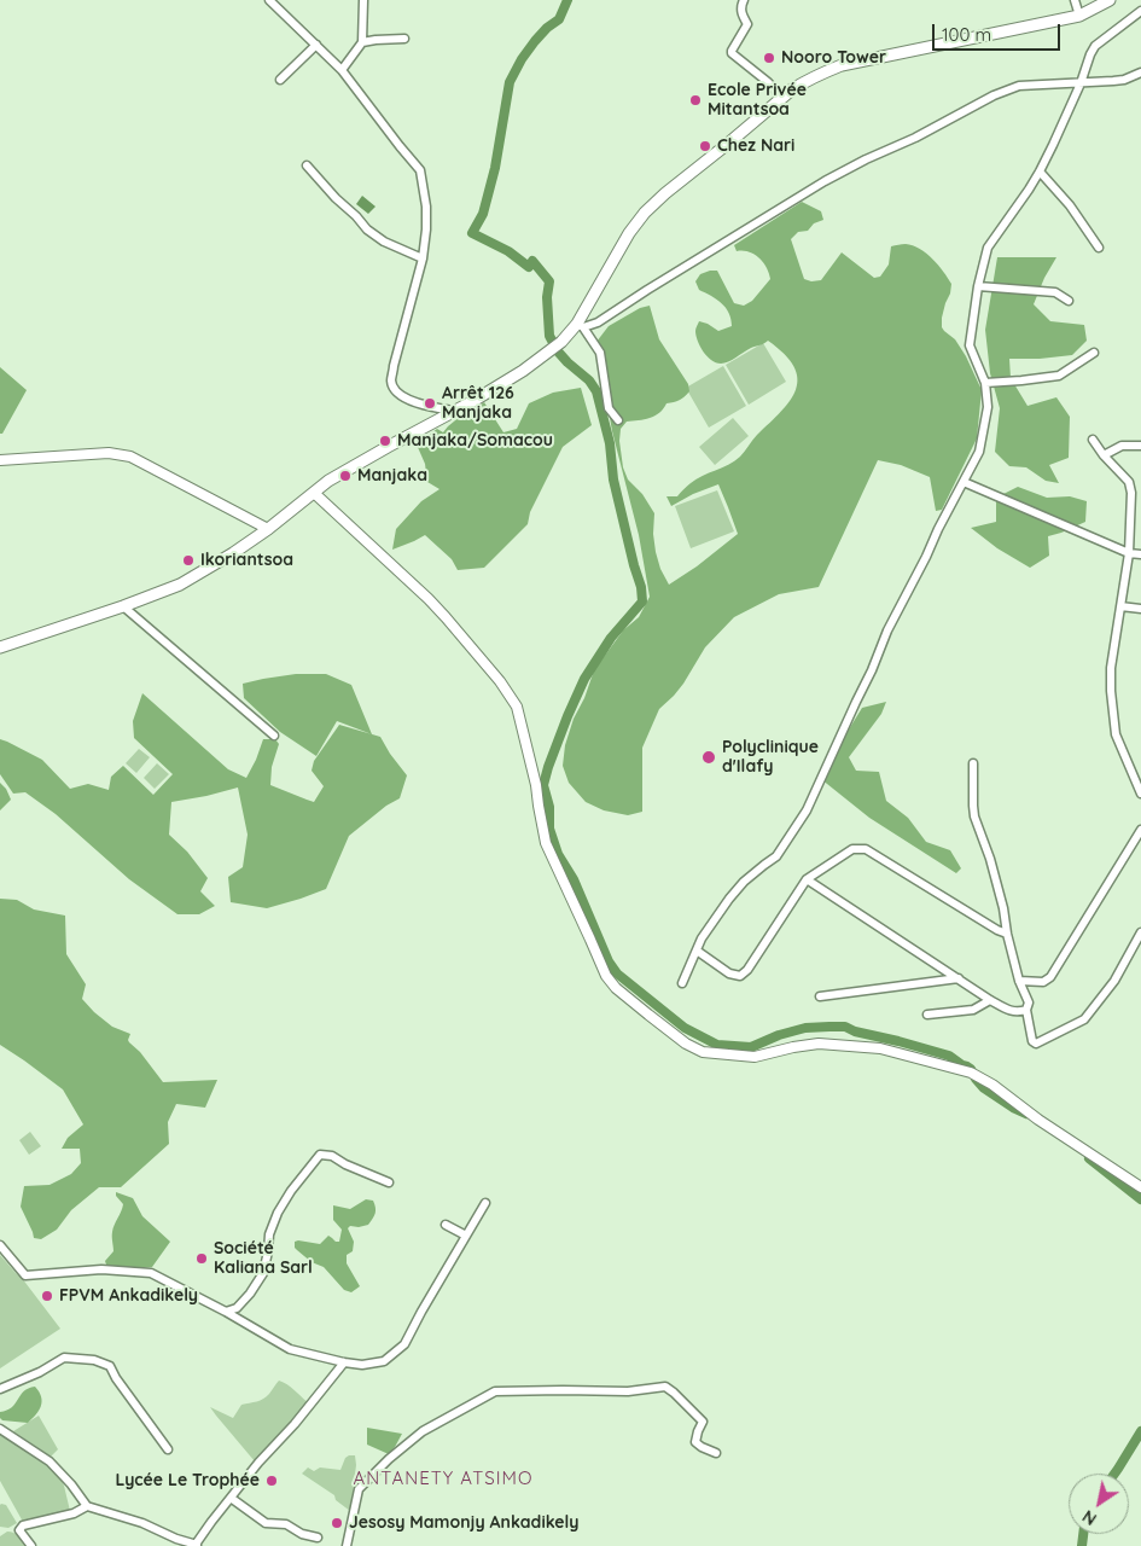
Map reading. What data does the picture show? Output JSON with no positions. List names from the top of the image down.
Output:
{
  "districts": ["ANTANETY ATSIMO"],
  "places": [
    "Nooro Tower",
    "Ecole Privée Mitantsoa",
    "Chez Nari",
    "Arrêt 126 Manjaka",
    "Manjaka/Somacou",
    "Manjaka",
    "Ikoriantsoa",
    "Polyclinique d'Ilafy",
    "Société Kaliana Sarl",
    "FPVM Ankadikely",
    "Lycée Le Trophée",
    "Jesosy Mamonjy Ankadikely"
  ],
  "scale_bar": "100 m",
  "north": "bottom left"
}
